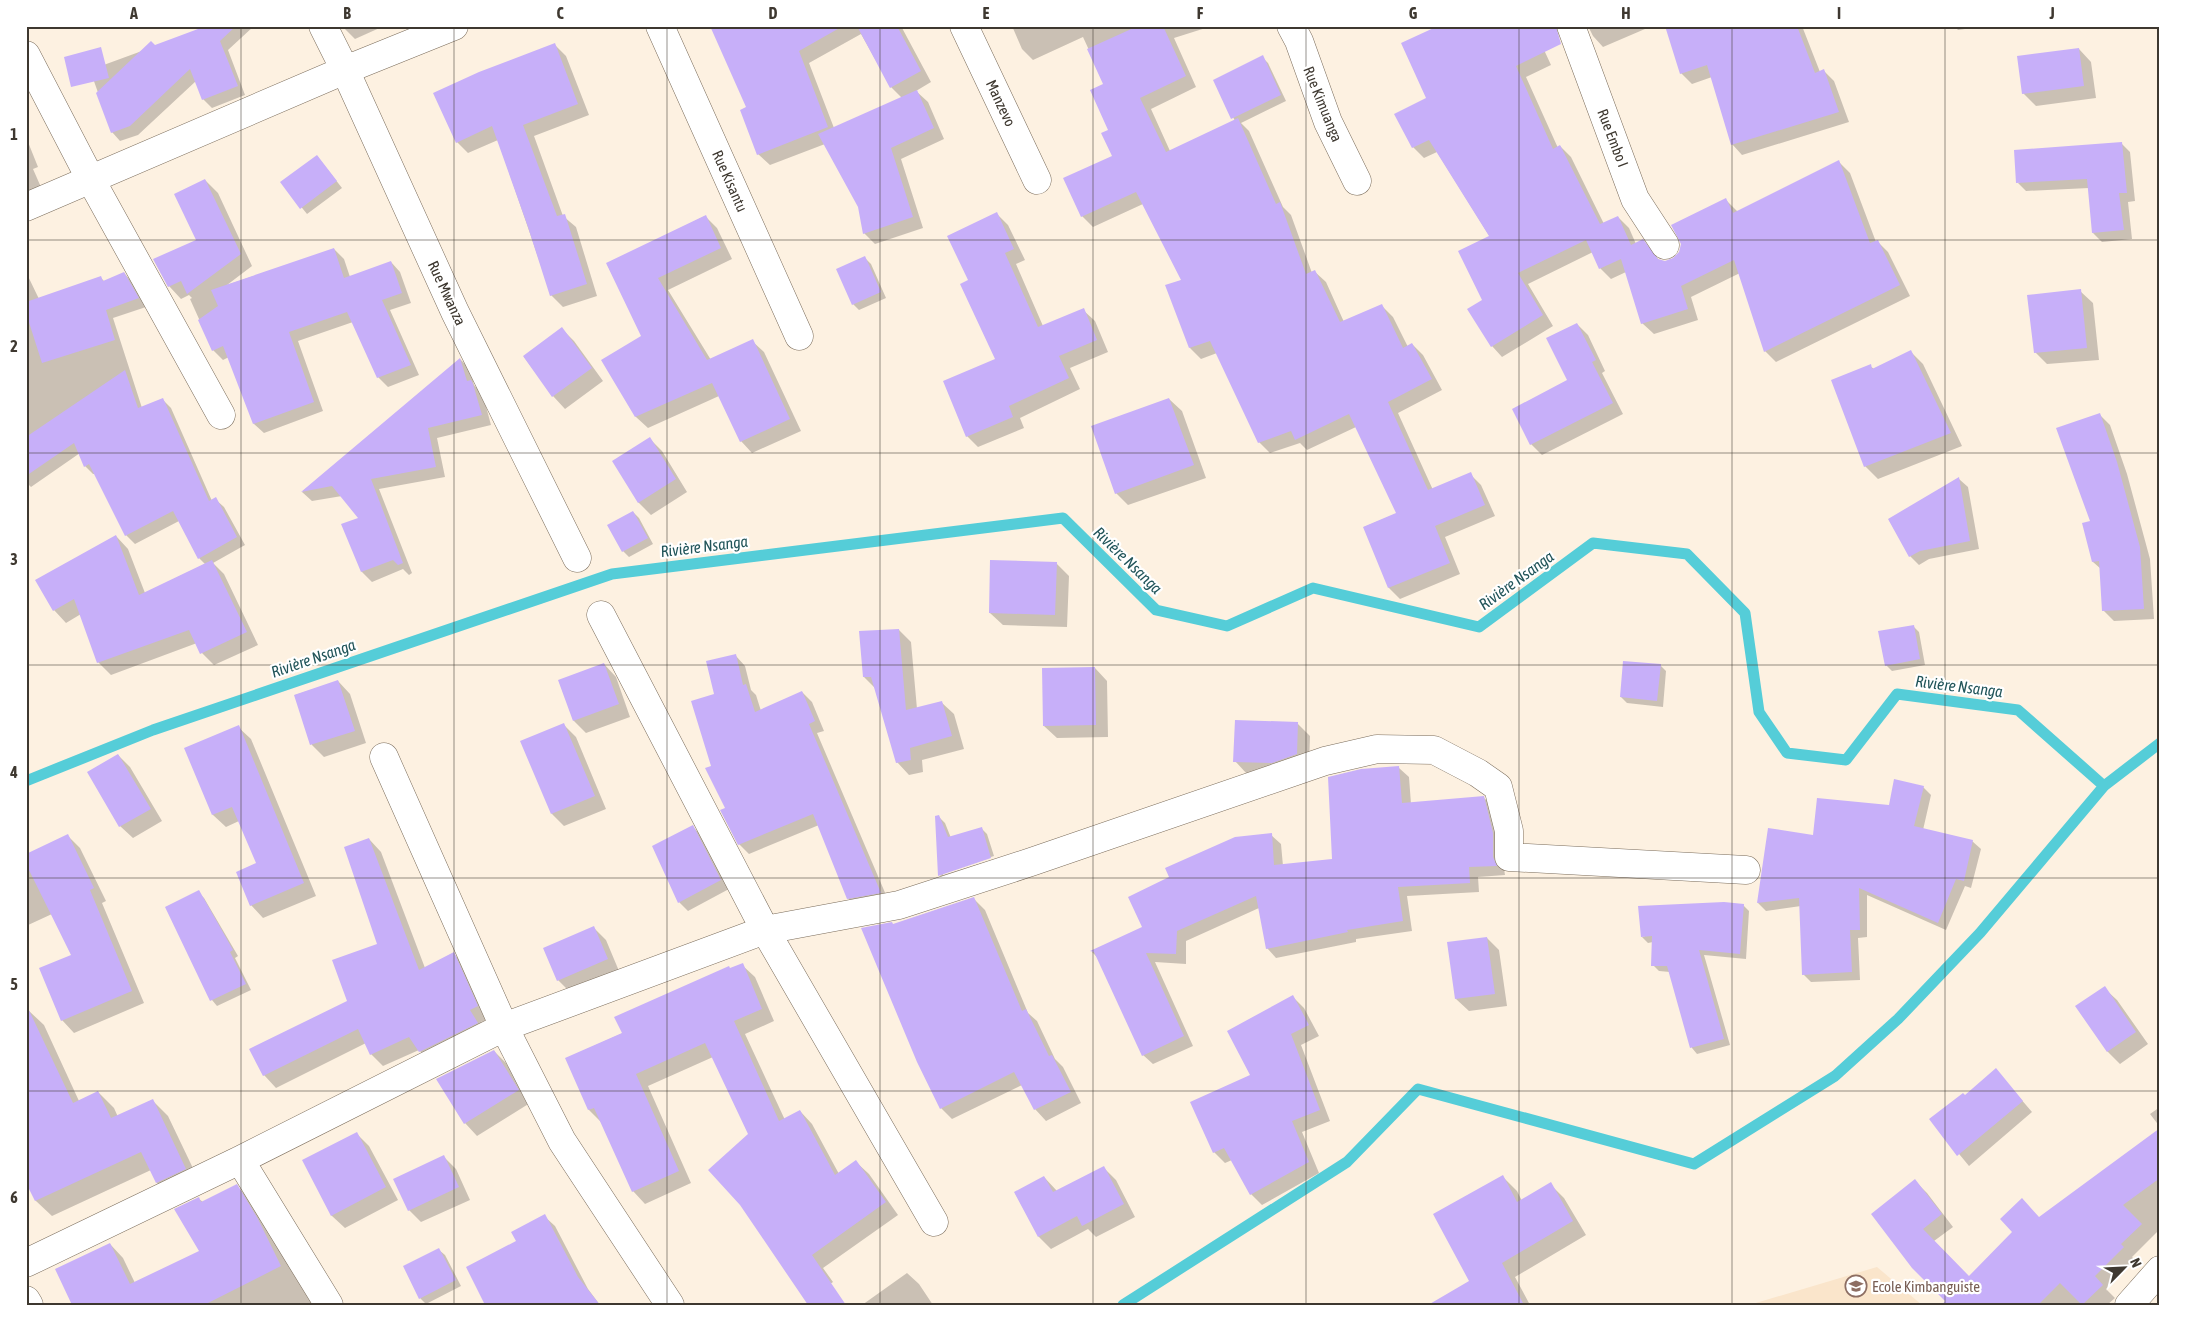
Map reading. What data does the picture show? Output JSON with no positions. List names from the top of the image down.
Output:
{
  "streets": {
    "street": [
      "Manzevo",
      "Rue Kimuanga",
      "Rue Embo I",
      "Rue Kisantu",
      "Rue Mwanza"
    ]
  },
  "water": ["Rivière Nsanga"],
  "places": {
    "school or university": ["Ecole Kimbanguiste"]
  },
  "north": "top right",
  "grid": {
    "columns": [
      "A",
      "B",
      "C",
      "D",
      "E",
      "F",
      "G",
      "H",
      "I",
      "J"
    ],
    "rows": [
      "1",
      "2",
      "3",
      "4",
      "5",
      "6"
    ]
  }
}
